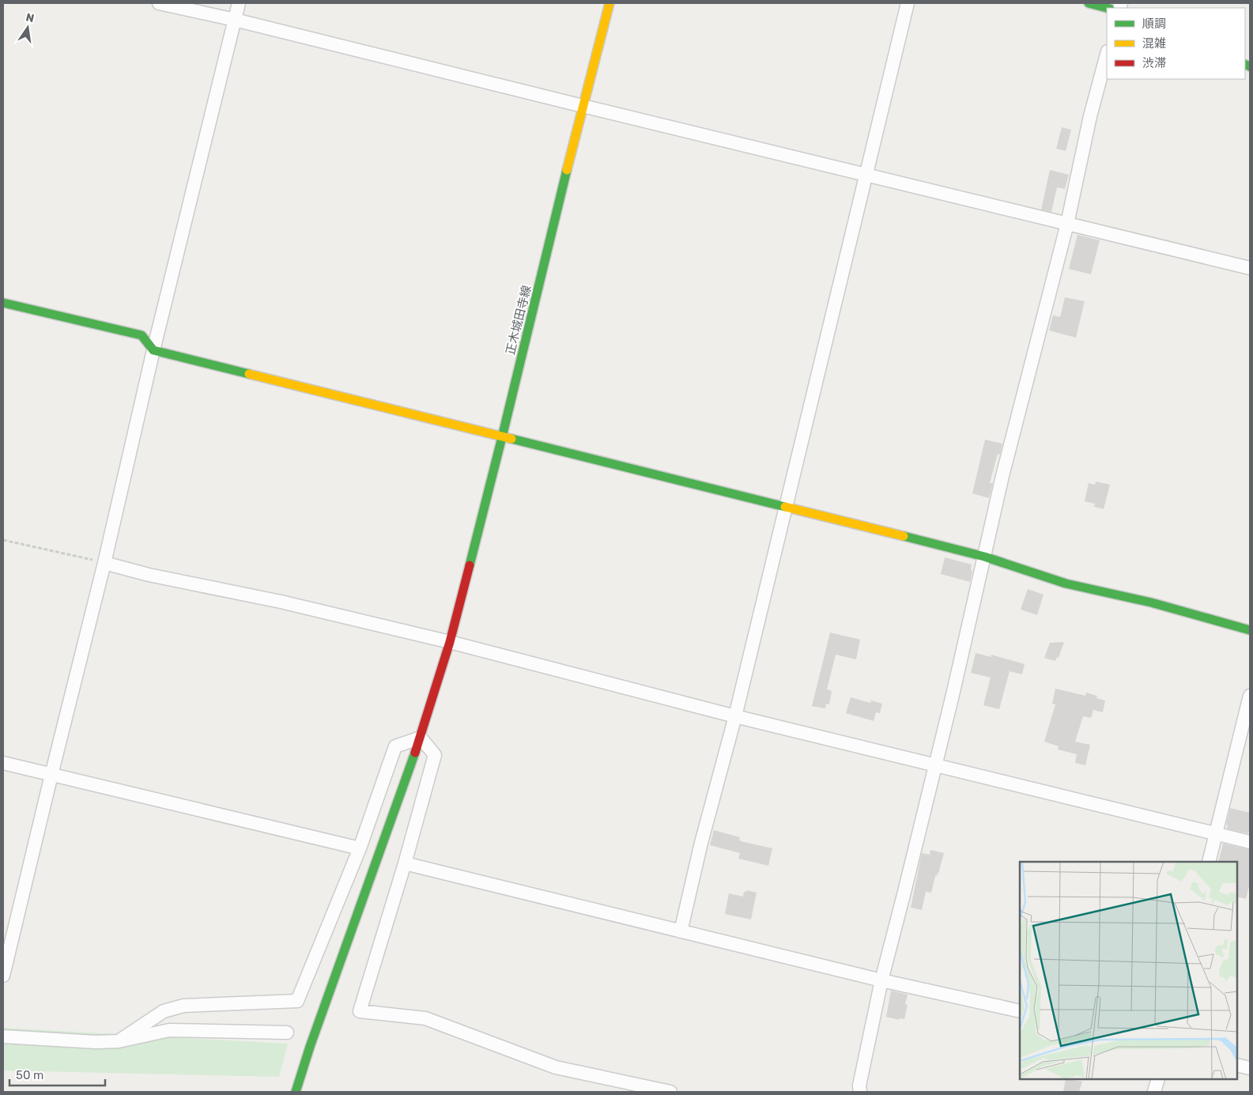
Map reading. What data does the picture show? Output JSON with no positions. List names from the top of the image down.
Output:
{
  "streets": {
    "street": ["正木城田寺線"]
  },
  "legend": ["順調", "混雑", "渋滞"],
  "scale_bar": "50 m",
  "north": "top"
}
